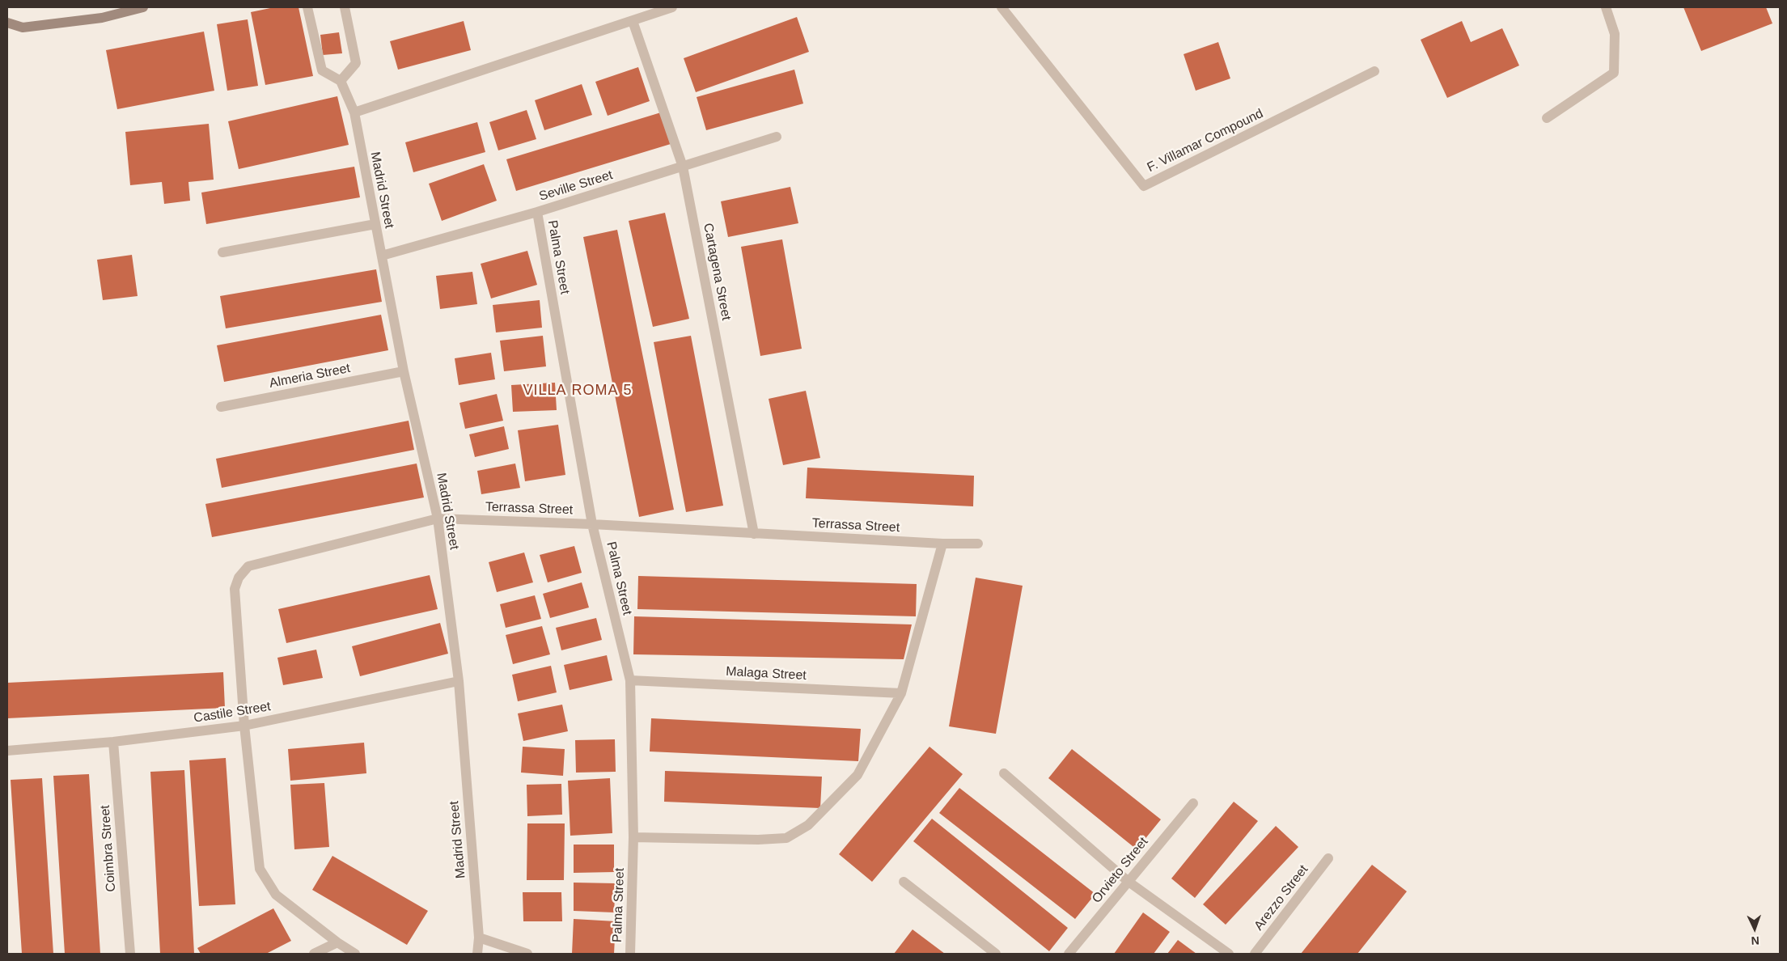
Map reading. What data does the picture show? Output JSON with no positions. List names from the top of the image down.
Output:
{
  "streets": {
    "street": [
      "F. Villamar Compound",
      "Seville Street",
      "Madrid Street",
      "Palma Street",
      "Cartagena Street",
      "Almeria Street",
      "Terrassa Street",
      "Malaga Street",
      "Castile Street",
      "Coimbra Street",
      "Orvieto Street",
      "Arezzo Street"
    ]
  },
  "crossings": [
    ["Seville Street", "Madrid Street"],
    ["Seville Street", "Palma Street"],
    ["Seville Street", "Cartagena Street"],
    ["Madrid Street", "Almeria Street"],
    ["Madrid Street", "Terrassa Street"],
    ["Madrid Street", "Castile Street"],
    ["Palma Street", "Terrassa Street"],
    ["Palma Street", "Malaga Street"],
    ["Cartagena Street", "Terrassa Street"],
    ["Terrassa Street", "Castile Street"],
    ["Castile Street", "Coimbra Street"]
  ],
  "districts": ["VILLA ROMA 5"],
  "north": "bottom"
}
